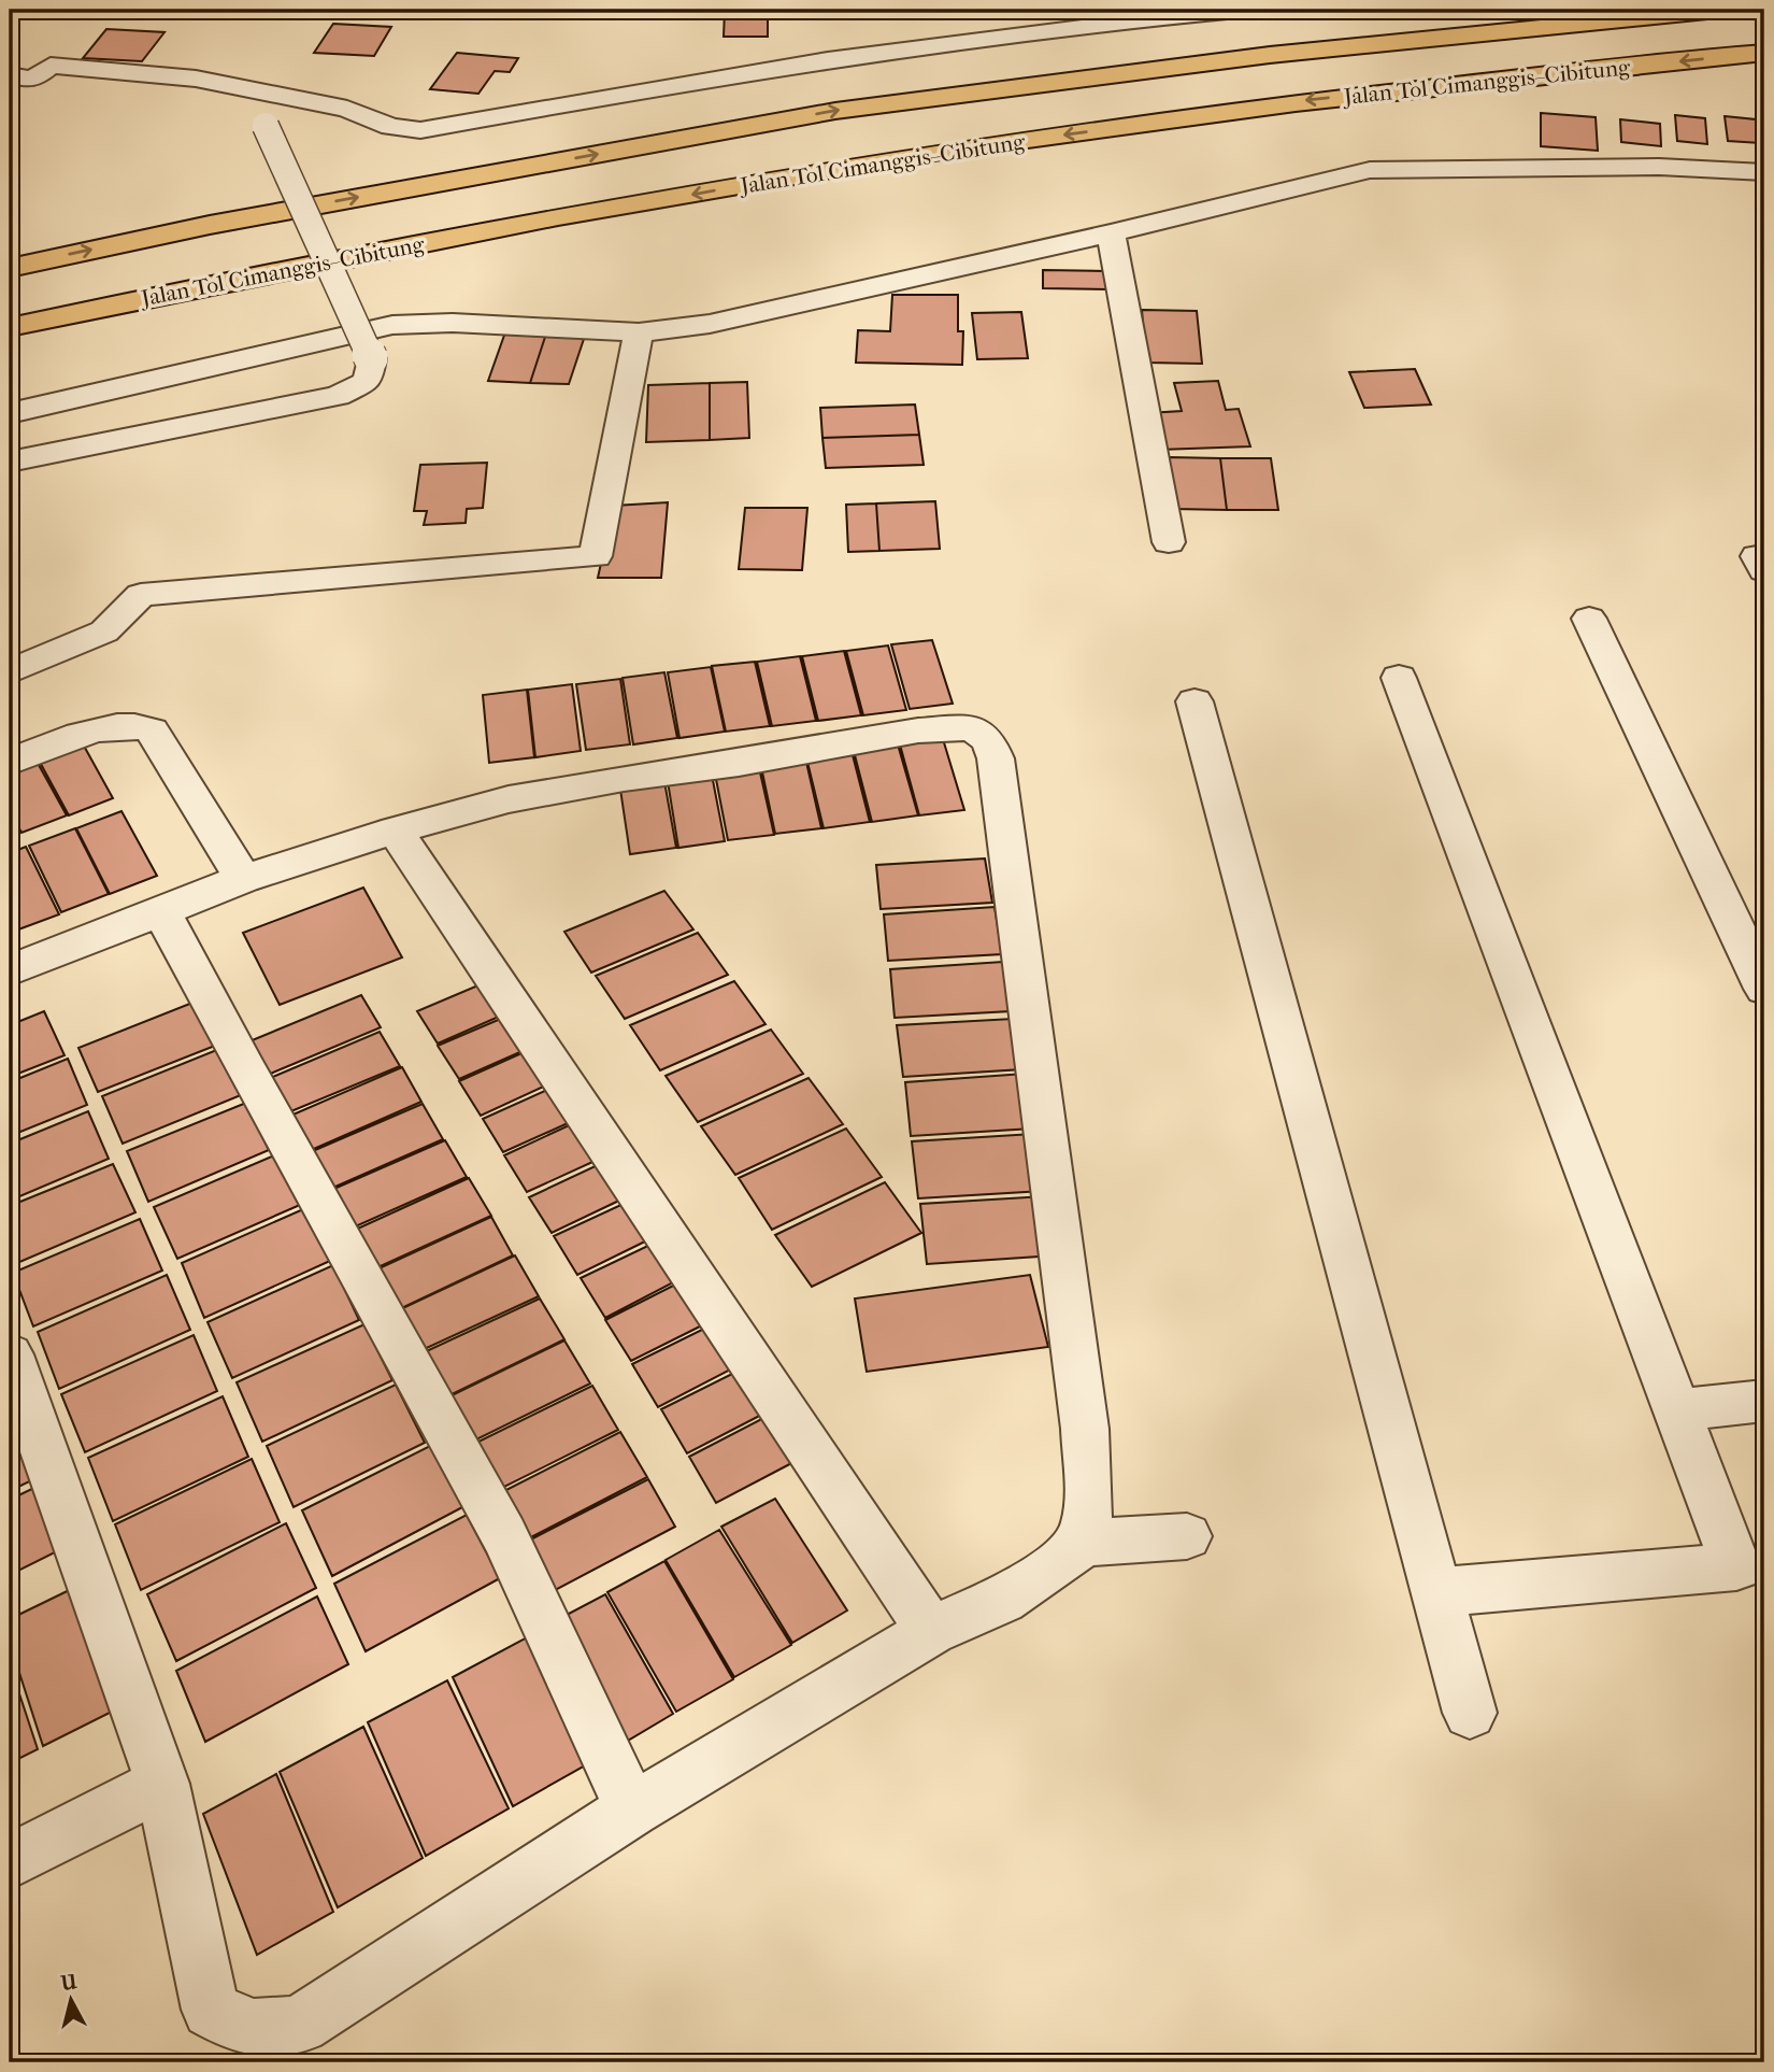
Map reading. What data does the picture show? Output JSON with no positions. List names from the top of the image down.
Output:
{
  "streets": {
    "highway": ["Jalan Tol Cimanggis–Cibitung"]
  },
  "north": "top"
}
